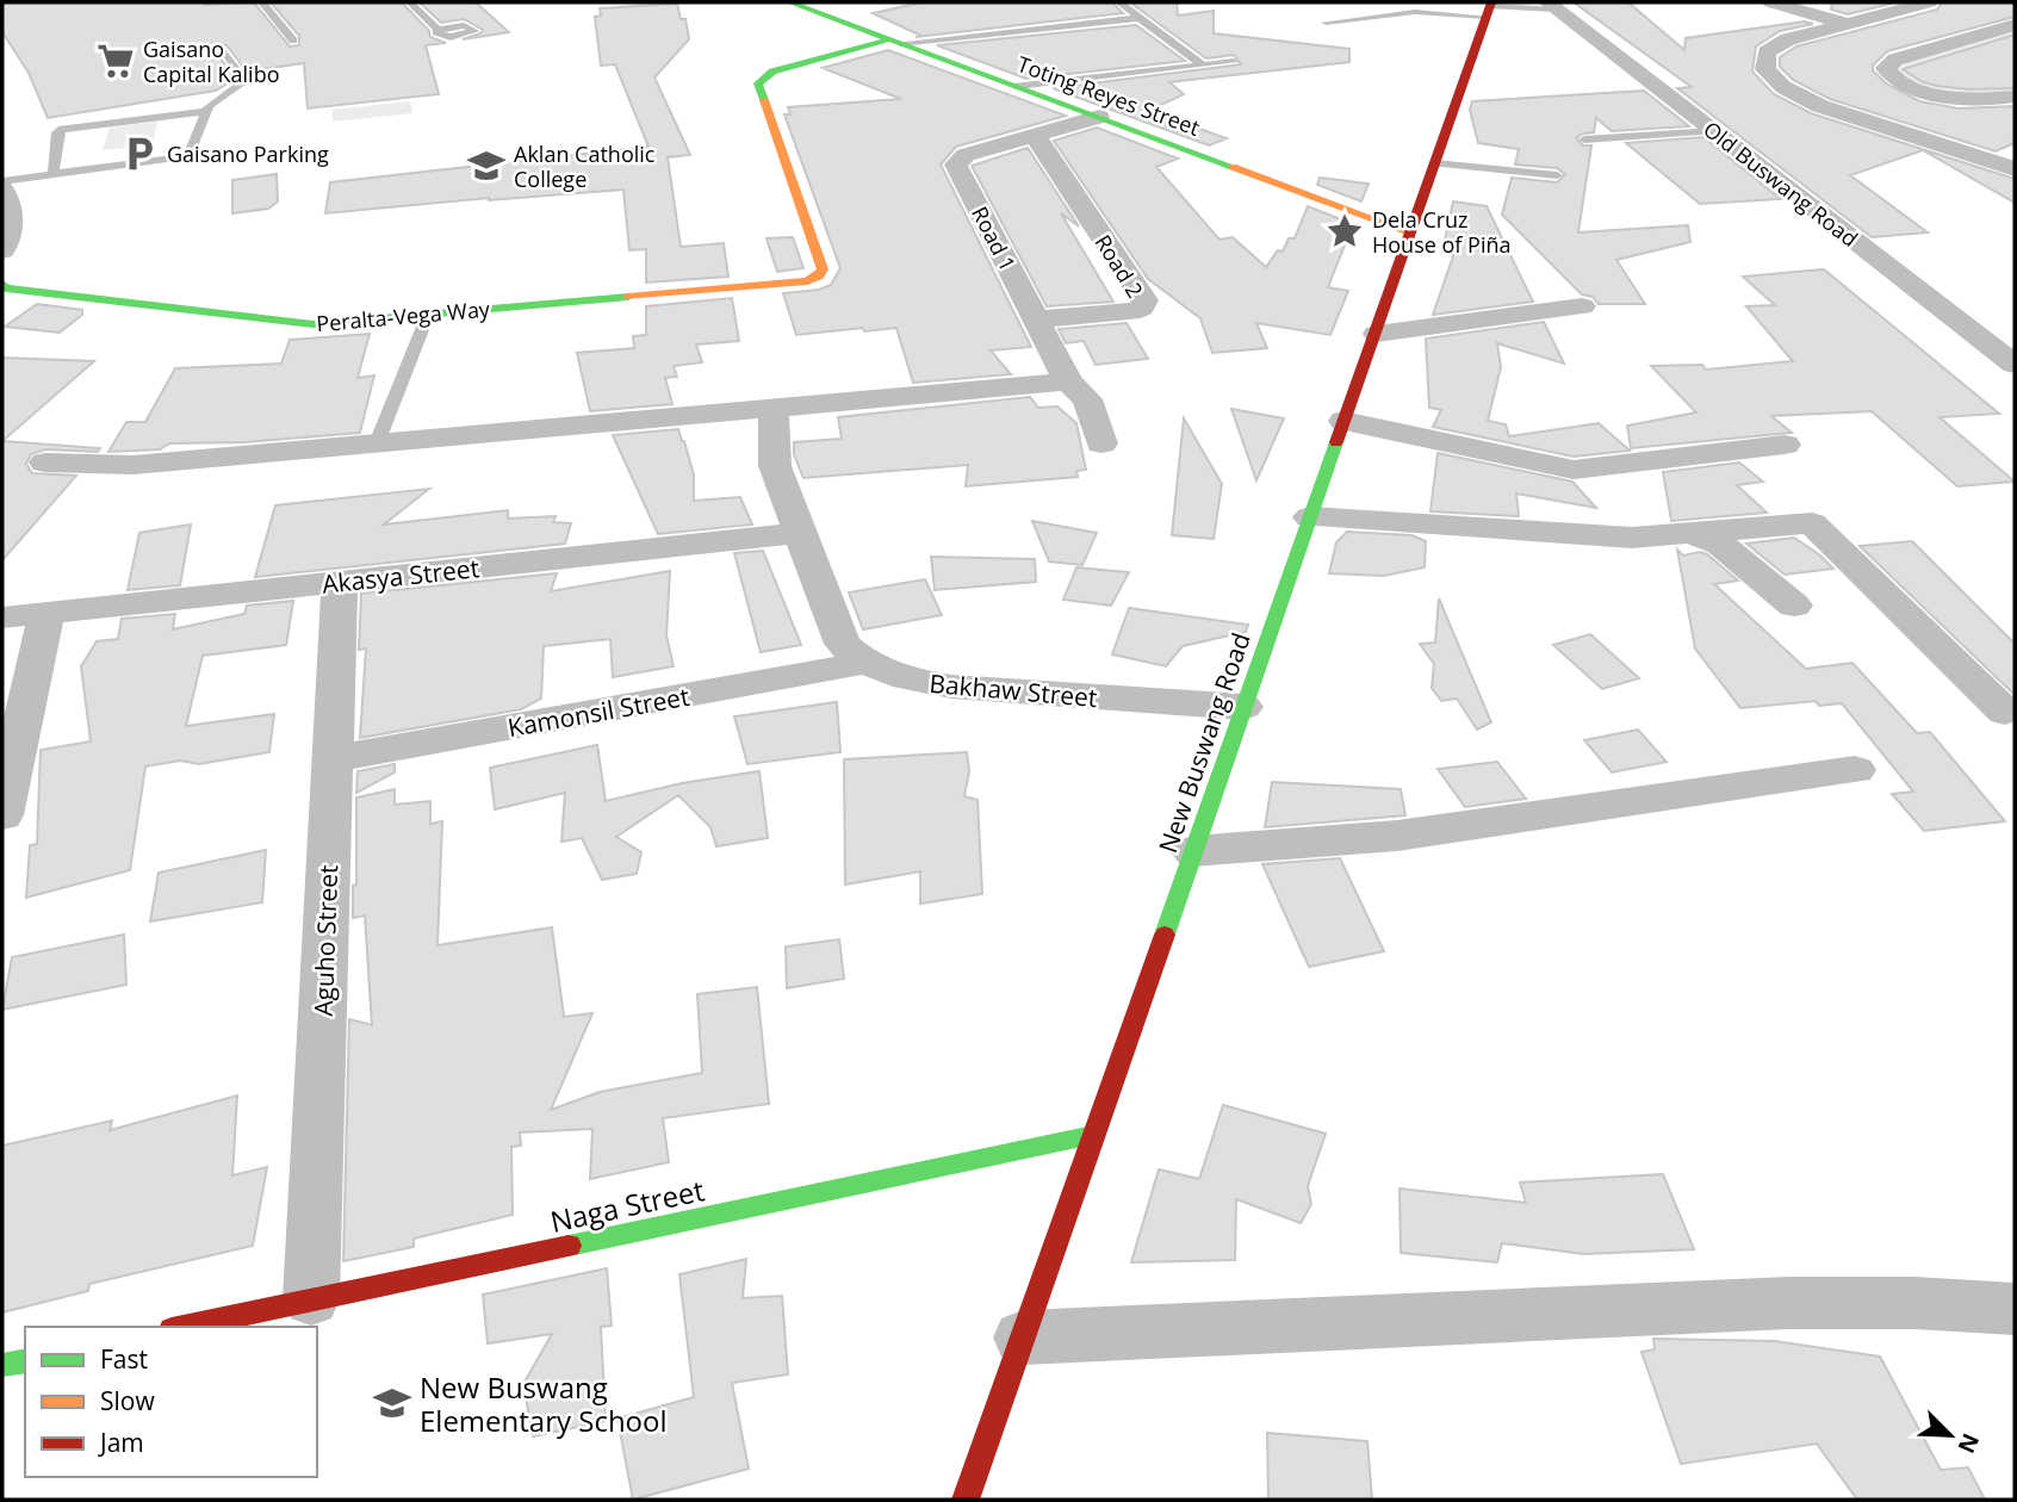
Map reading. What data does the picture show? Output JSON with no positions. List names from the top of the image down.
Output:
{
  "streets": {
    "street": [
      "Toting Reyes Street",
      "Old Buswang Road",
      "Road 1",
      "Road 2",
      "Peralta-Vega Way",
      "Akasya Street",
      "Bakhaw Street",
      "Kamonsil Street",
      "New Buswang Road",
      "Aguho Street",
      "Naga Street"
    ]
  },
  "crossings": [
    ["Toting Reyes Street", "Road 1"],
    ["Toting Reyes Street", "Peralta-Vega Way"],
    ["Toting Reyes Street", "New Buswang Road"],
    ["Road 1", "Road 2"],
    ["Akasya Street", "Bakhaw Street"],
    ["Akasya Street", "Aguho Street"],
    ["Bakhaw Street", "Kamonsil Street"],
    ["Bakhaw Street", "New Buswang Road"],
    ["Kamonsil Street", "Aguho Street"],
    ["New Buswang Road", "Naga Street"],
    ["Aguho Street", "Naga Street"]
  ],
  "places": {
    "supermarket": ["Gaisano Capital Kalibo"],
    "parking": ["Gaisano Parking"],
    "school or university": ["Aklan Catholic College", "New Buswang Elementary School"],
    "place": ["Dela Cruz House of Piña"]
  },
  "legend": ["Fast", "Slow", "Jam"],
  "north": "bottom right"
}
